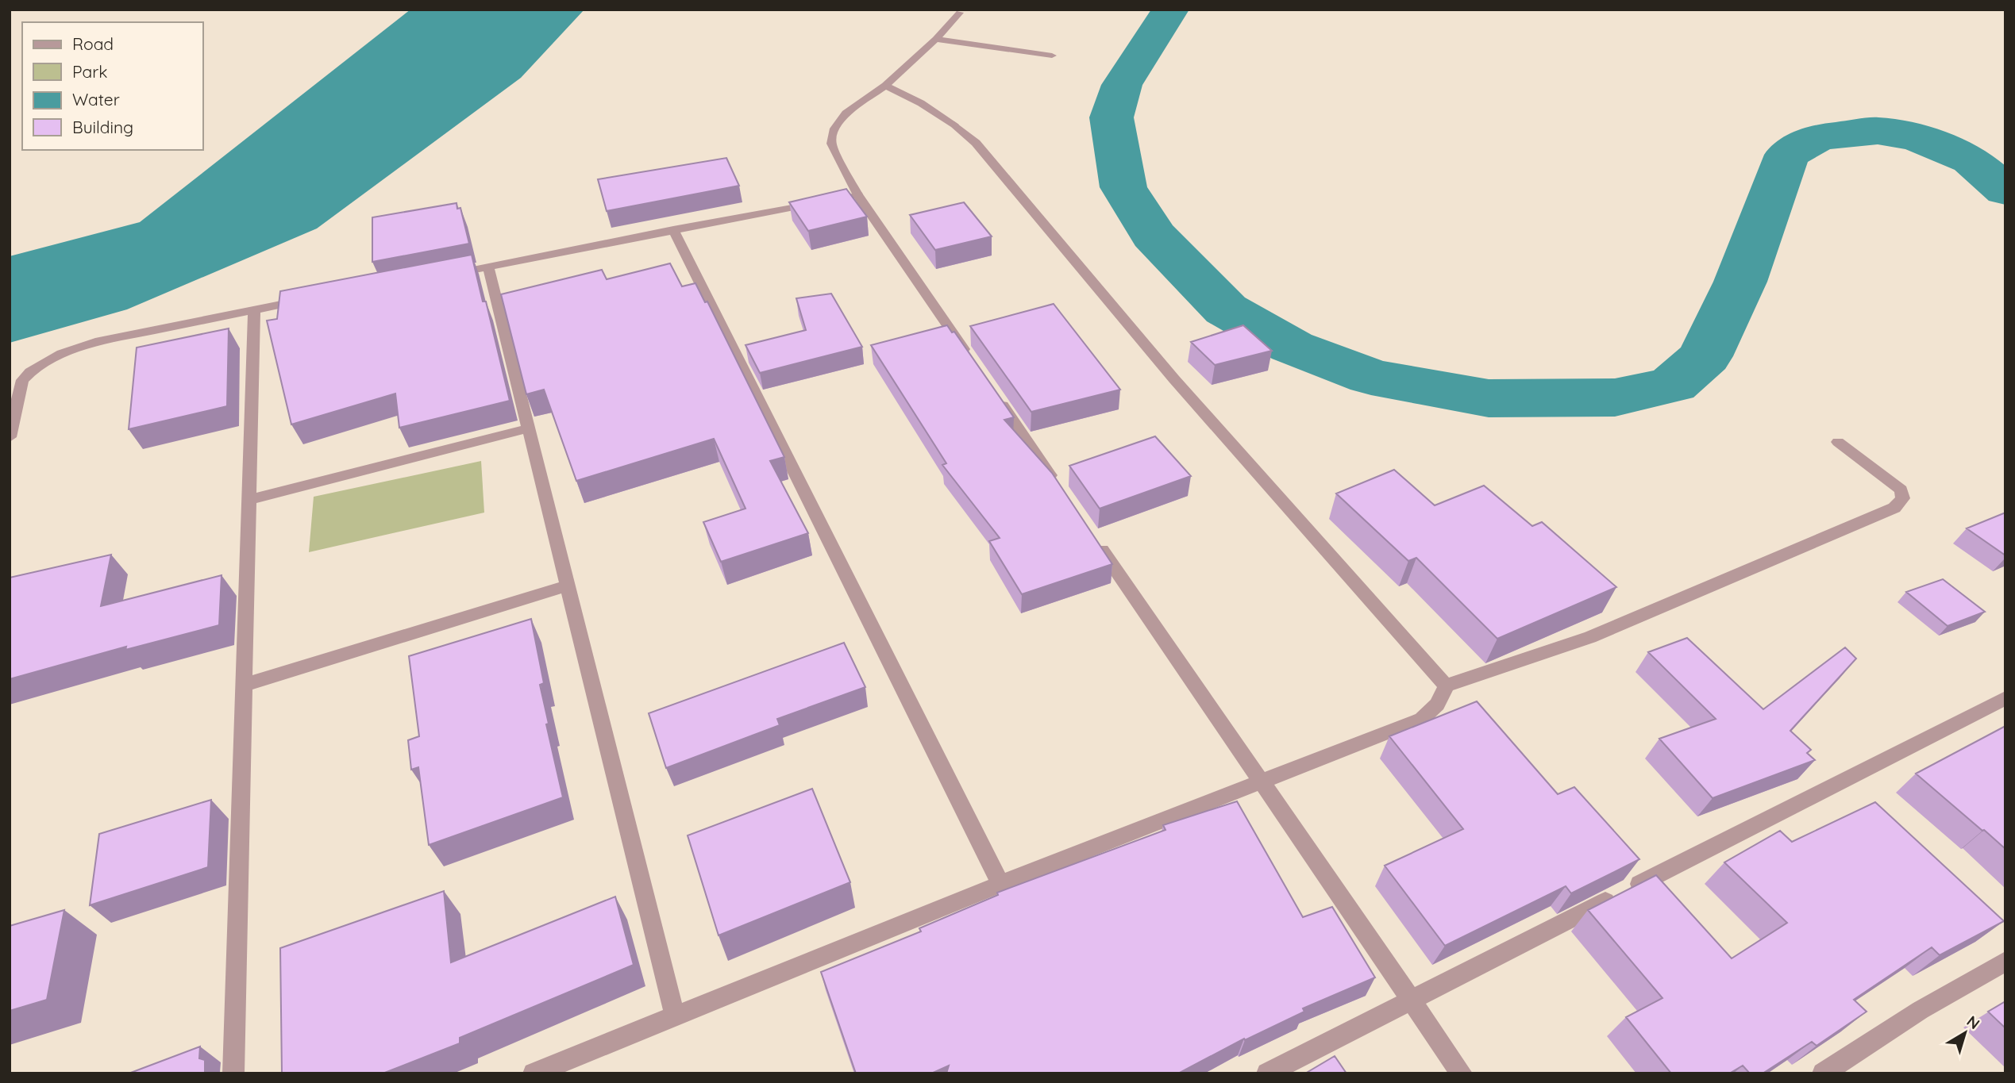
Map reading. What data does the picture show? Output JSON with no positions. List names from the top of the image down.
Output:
{
  "legend": [
    "Road",
    "Park",
    "Water",
    "Building"
  ],
  "north": "top right"
}
